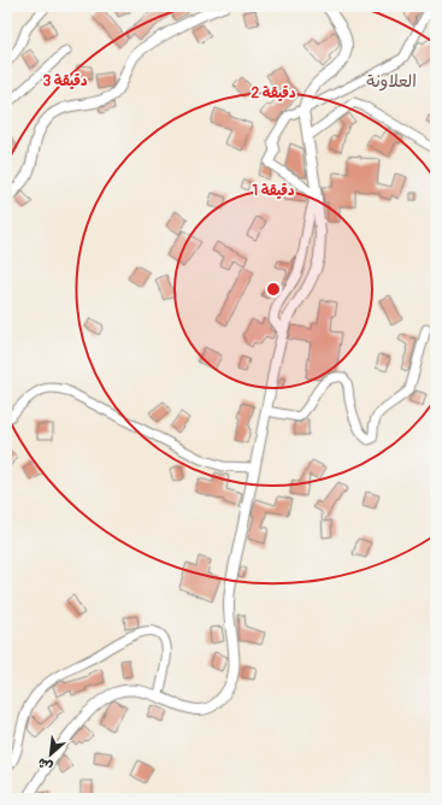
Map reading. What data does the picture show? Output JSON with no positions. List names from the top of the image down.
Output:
{
  "districts": ["العلاونة"],
  "north": "bottom left",
  "rings": ["3 دقيقة", "2 دقيقة", "1 دقيقة"]
}
